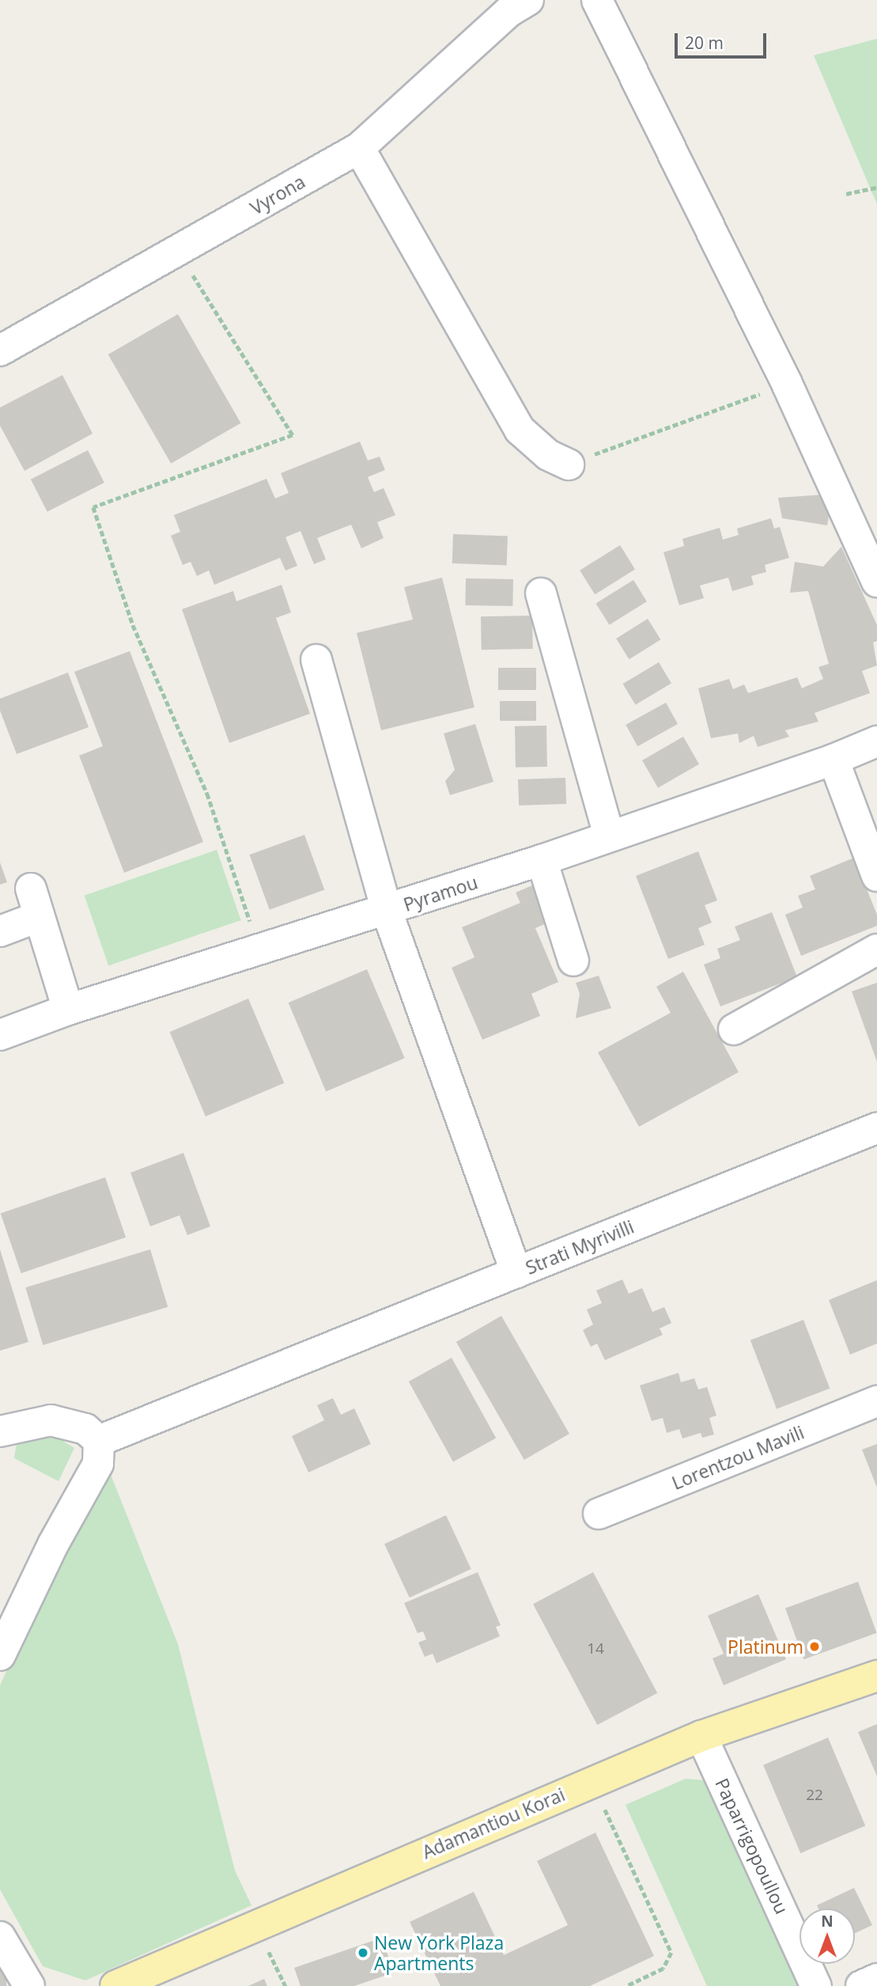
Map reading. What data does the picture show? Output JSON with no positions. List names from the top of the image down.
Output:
{
  "streets": {
    "main road": ["Adamantiou Korai"],
    "street": [
      "Vyrona",
      "Pyramou",
      "Strati Myrivilli",
      "Lorentzou Mavili",
      "Paparrigopoullou"
    ]
  },
  "crossings": [
    ["Pyramou", "Strati Myrivilli"],
    ["Adamantiou Korai", "Paparrigopoullou"]
  ],
  "places": ["Platinum", "New York Plaza Apartments"],
  "house_numbers": ["14", "22"],
  "scale_bar": "20 m",
  "north": "top"
}
